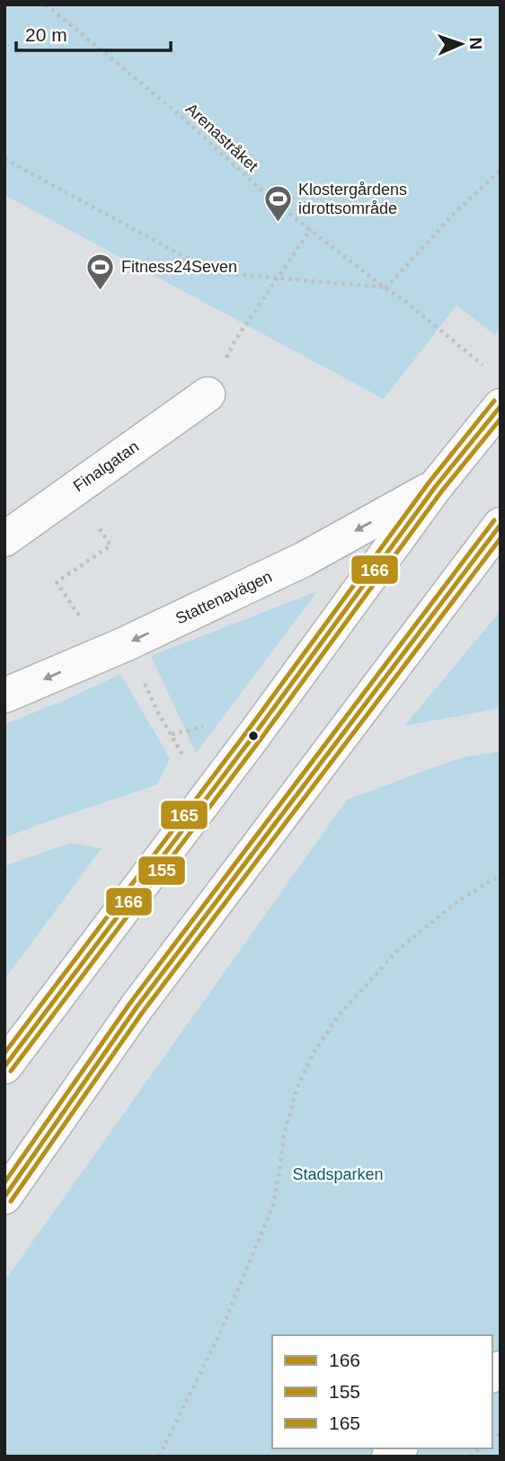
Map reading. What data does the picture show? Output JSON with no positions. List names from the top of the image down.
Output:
{
  "streets": {
    "main road": ["Finalgatan", "Stattenavägen"],
    "path": ["Arenastråket"]
  },
  "one_way": ["Stattenavägen"],
  "parks": ["Stadsparken"],
  "places": {
    "sports": ["Klostergårdens idrottsområde", "Fitness24Seven"]
  },
  "lines": ["transit line 165", "transit line 166", "transit line 155"],
  "legend": ["166", "155", "165"],
  "scale_bar": "20 m",
  "north": "right"
}
